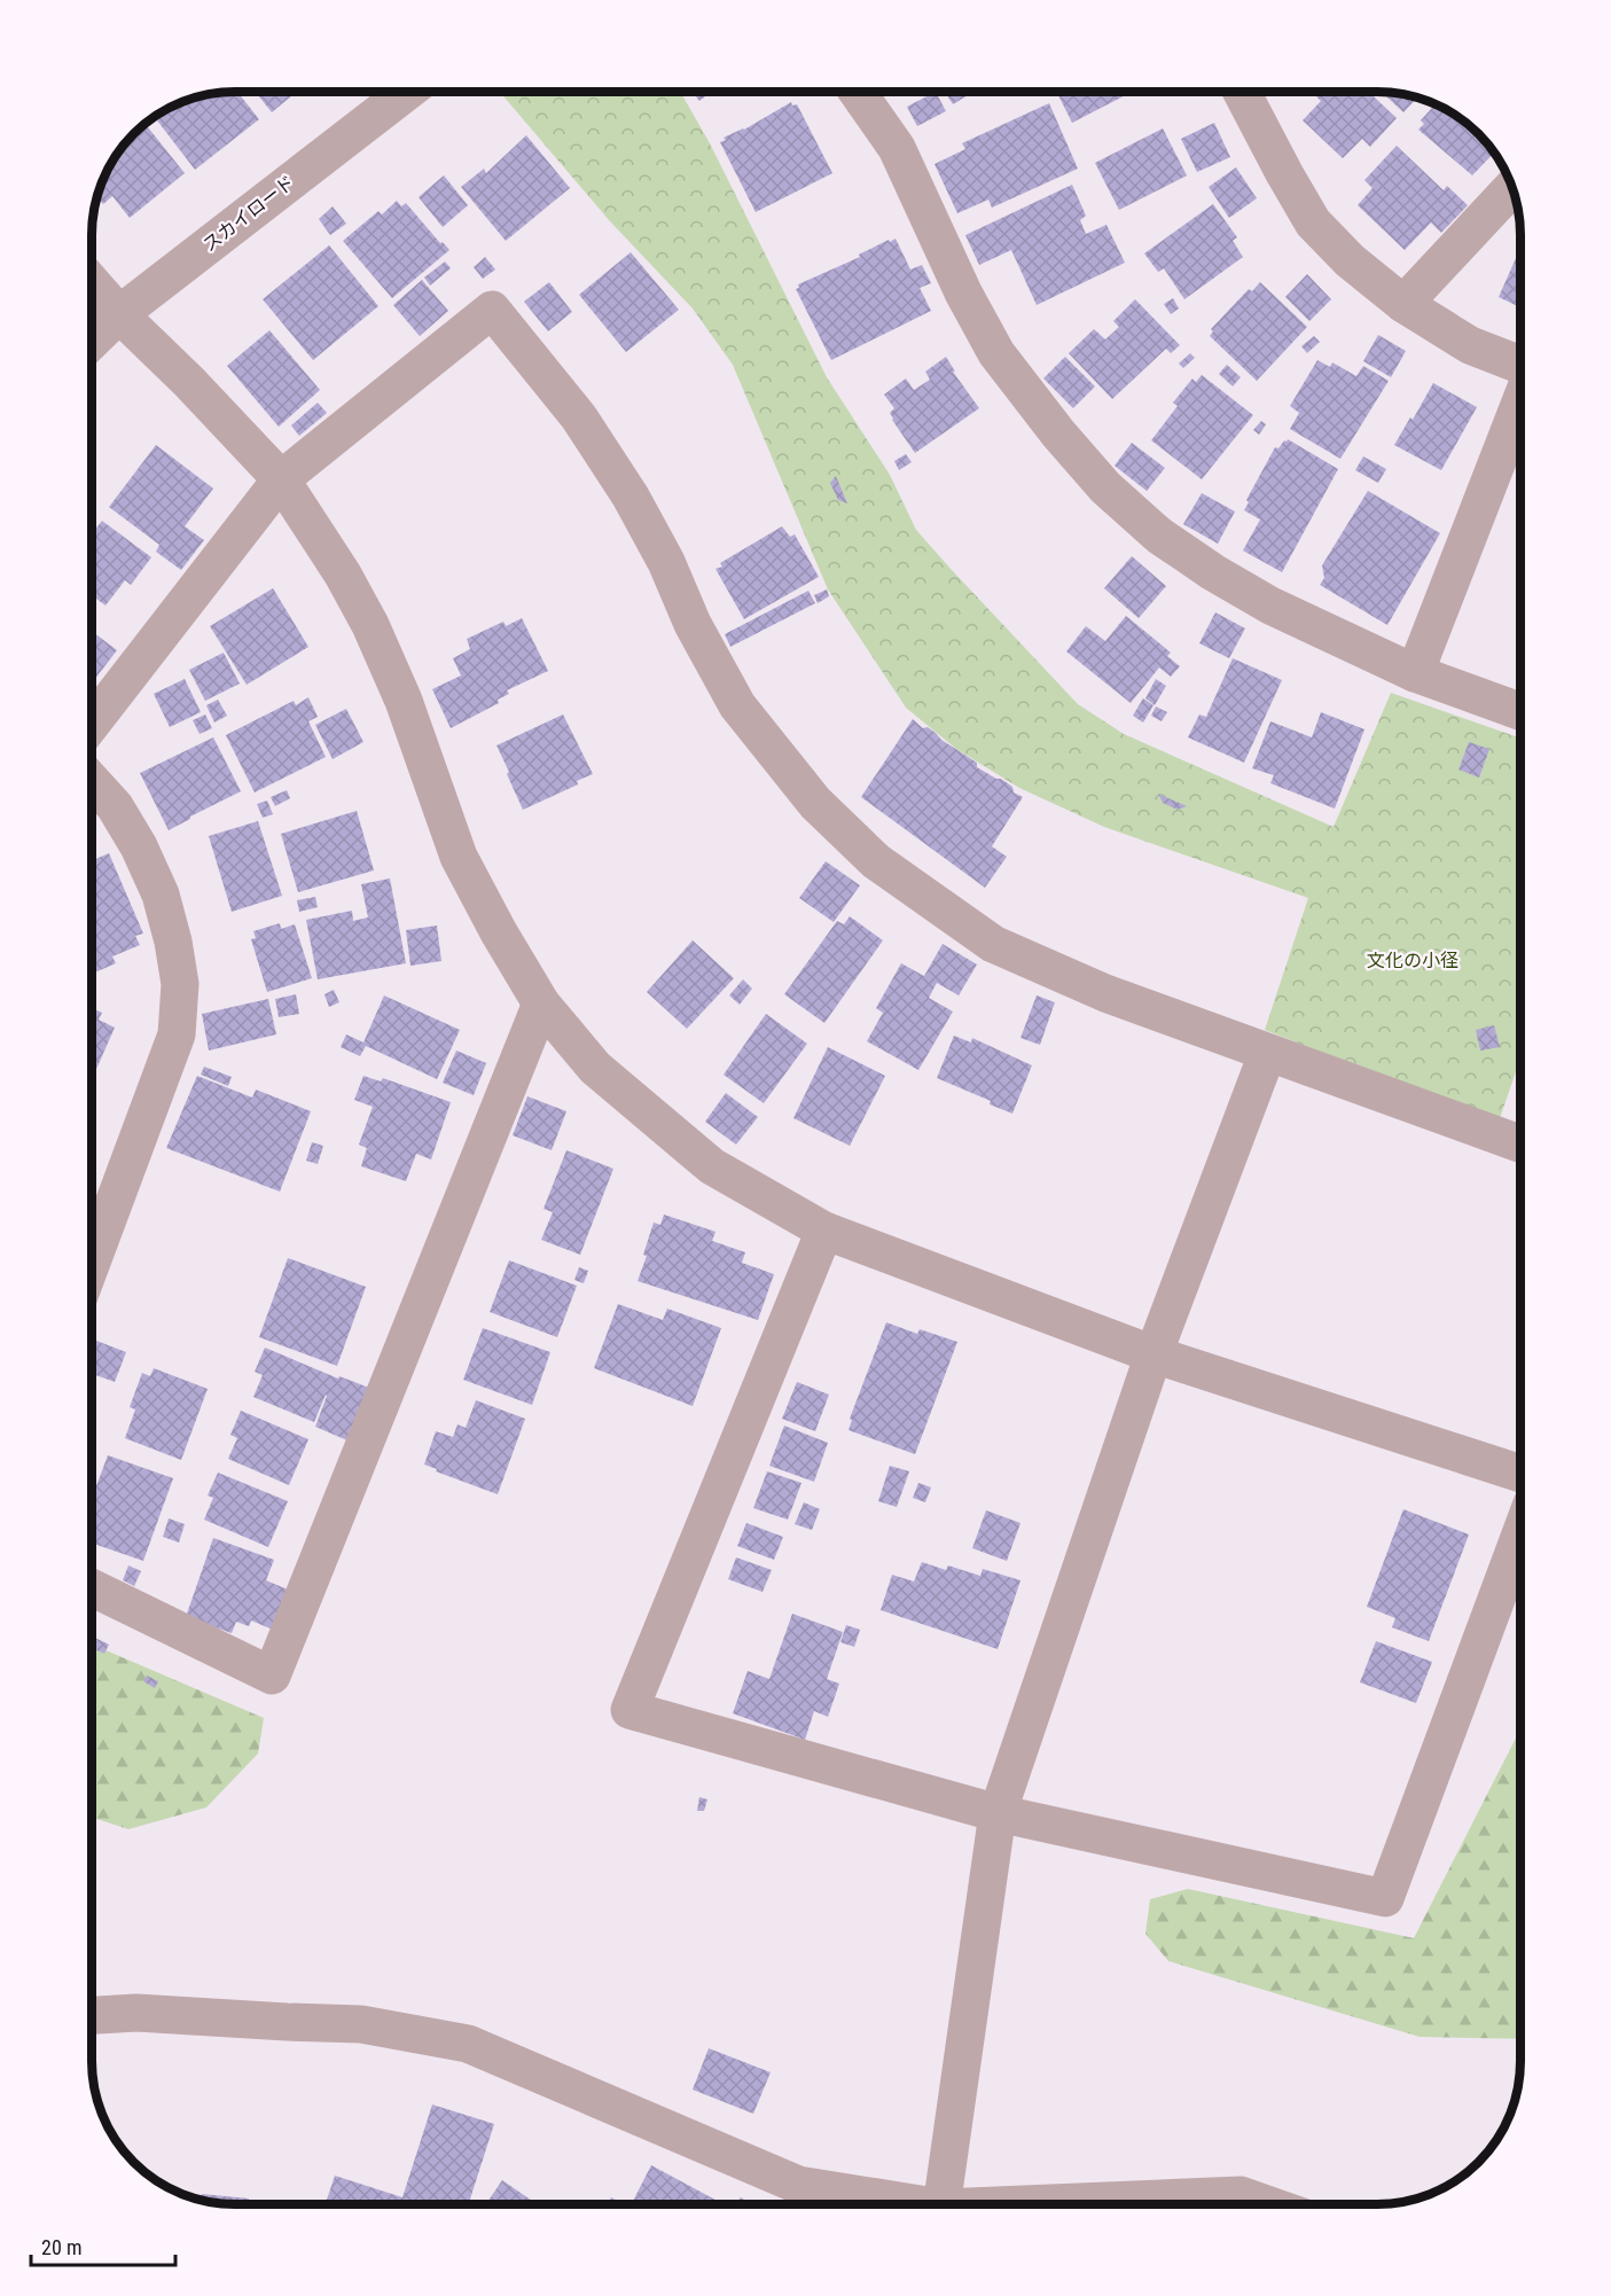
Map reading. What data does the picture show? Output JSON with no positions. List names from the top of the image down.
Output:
{
  "streets": {
    "street": ["スカイロード"]
  },
  "parks": ["文化の小径"],
  "scale_bar": "20 m"
}
